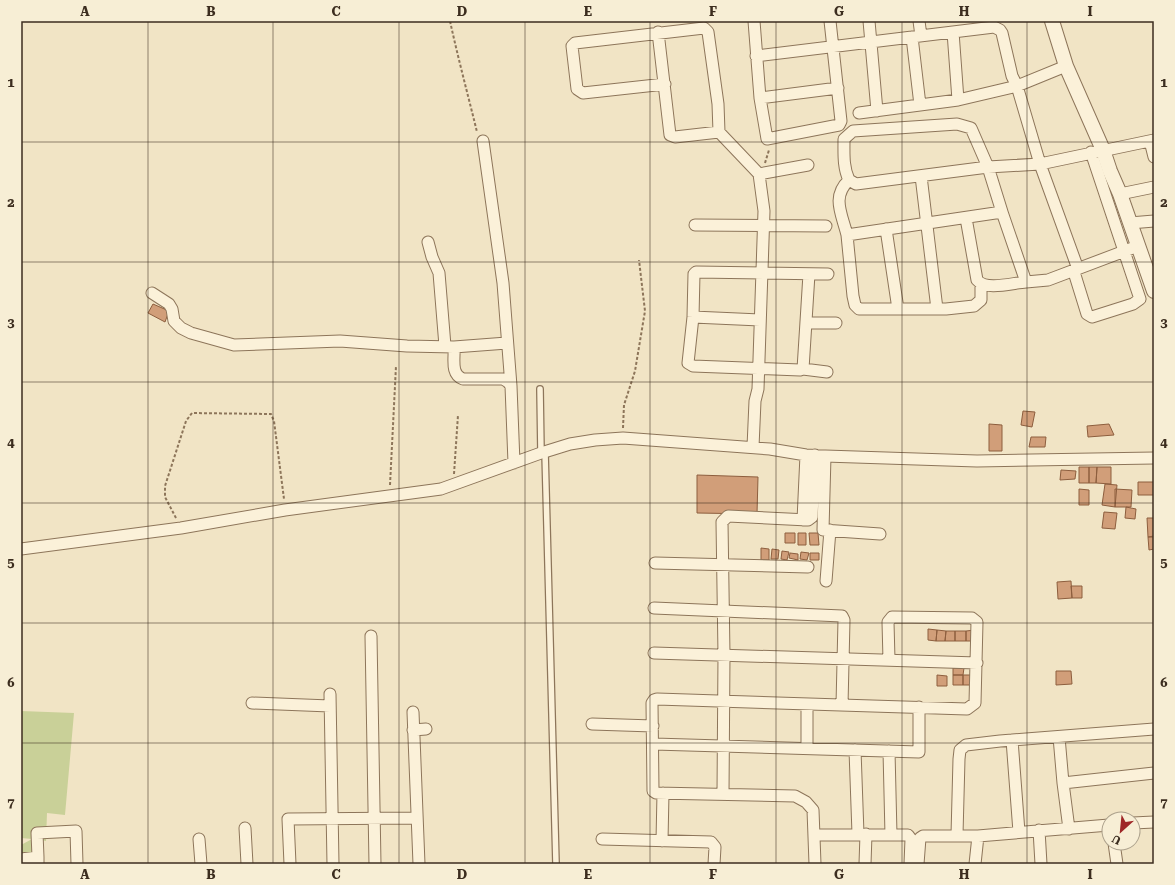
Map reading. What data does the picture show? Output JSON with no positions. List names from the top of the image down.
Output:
{
  "north": "bottom left",
  "grid": {
    "columns": [
      "A",
      "B",
      "C",
      "D",
      "E",
      "F",
      "G",
      "H",
      "I"
    ],
    "rows": [
      "1",
      "2",
      "3",
      "4",
      "5",
      "6",
      "7"
    ]
  }
}
